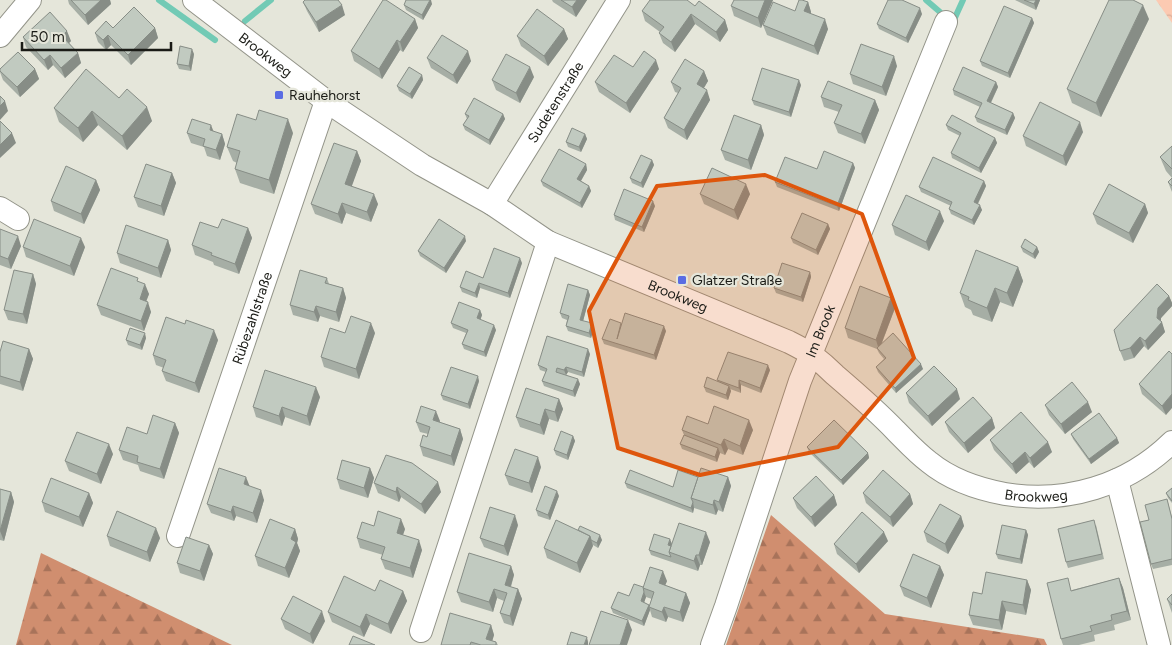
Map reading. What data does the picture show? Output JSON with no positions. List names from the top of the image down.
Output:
{
  "streets": {
    "street": [
      "Brookweg",
      "Sudetenstraße",
      "Rübezahlstraße",
      "Im Brook"
    ]
  },
  "crossings": [
    ["Brookweg", "Sudetenstraße"],
    ["Brookweg", "Rübezahlstraße"],
    ["Brookweg", "Im Brook"]
  ],
  "places": {
    "transit": ["Rauhehorst", "Glatzer Straße"]
  },
  "scale_bar": "50 m"
}
